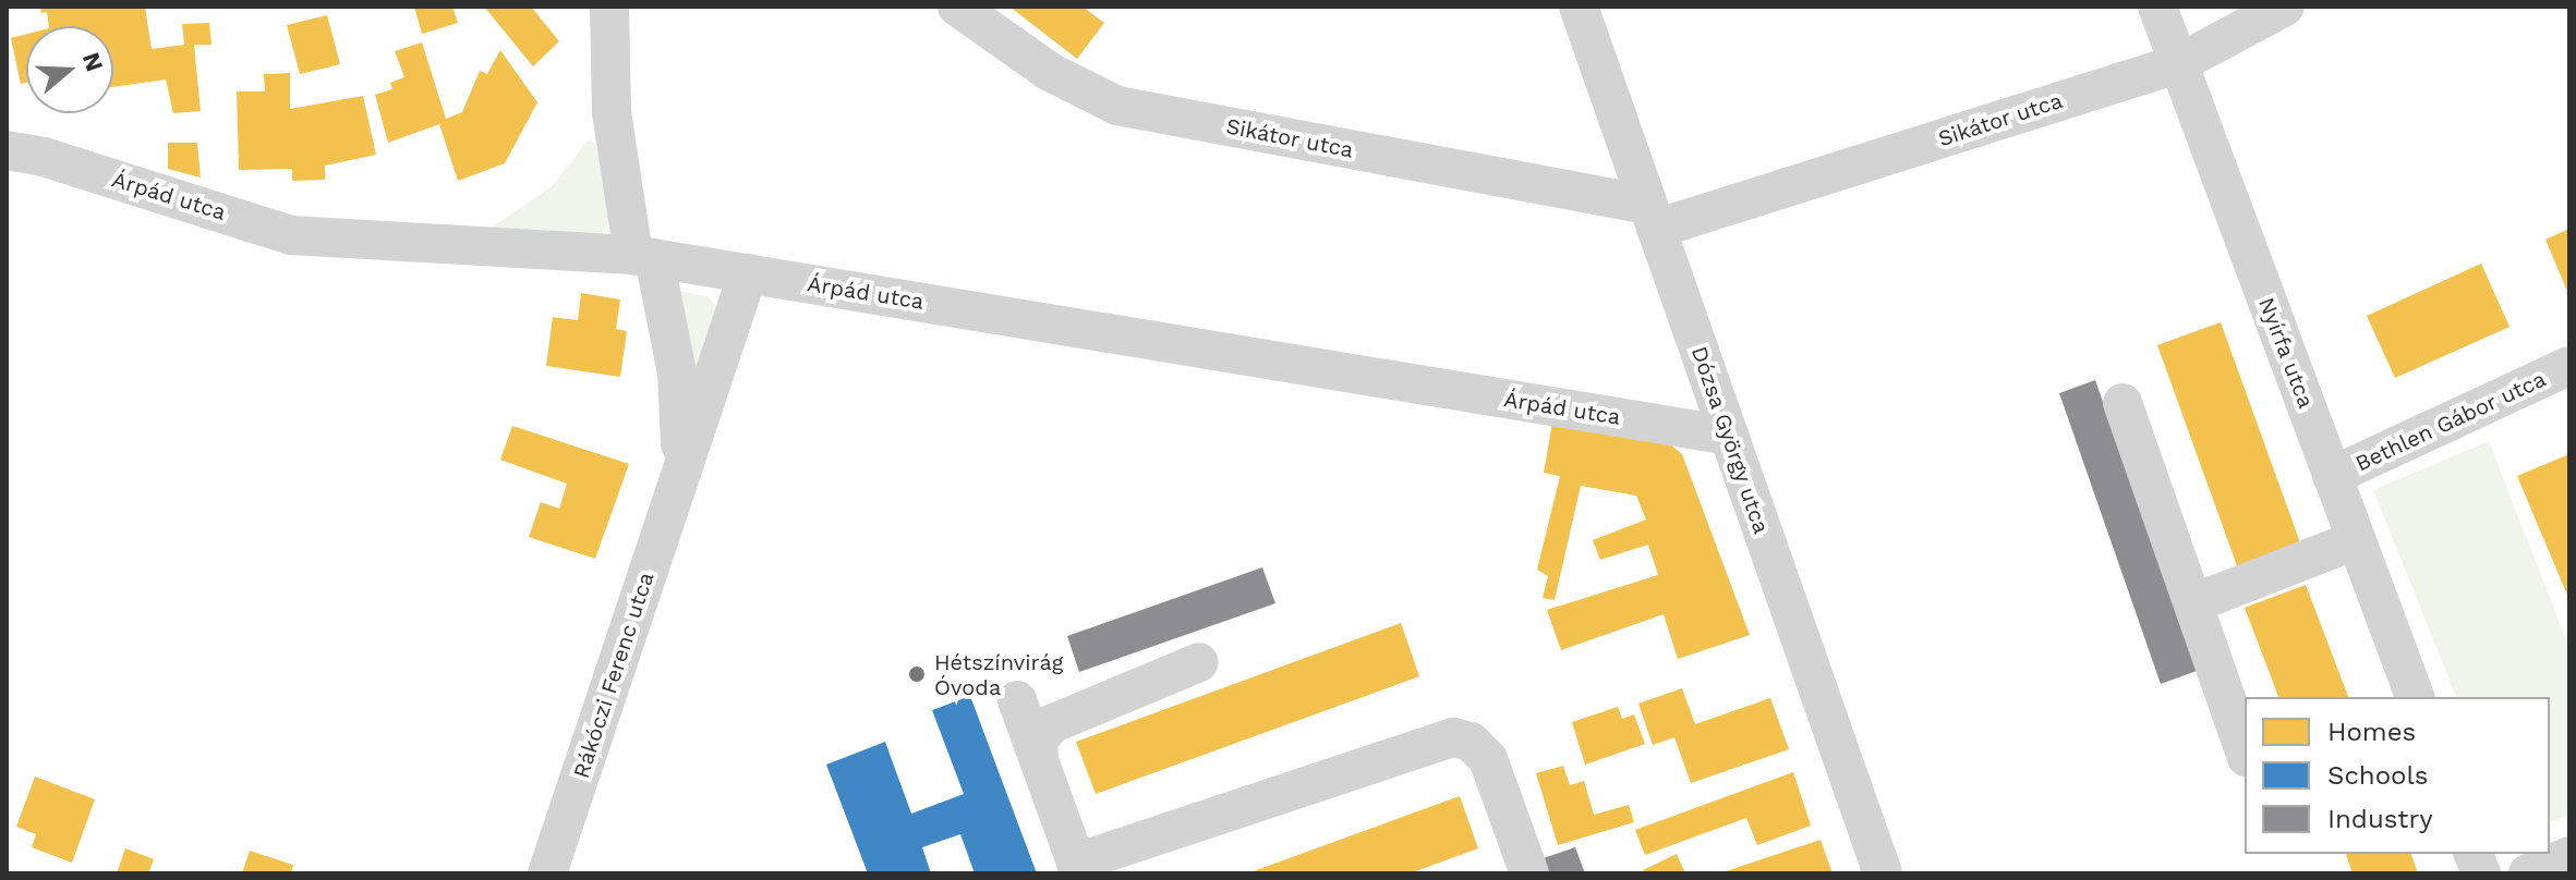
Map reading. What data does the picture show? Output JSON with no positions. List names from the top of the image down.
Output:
{
  "streets": {
    "street": [
      "Sikátor utca",
      "Árpád utca",
      "Nyírfa utca",
      "Bethlen Gábor utca",
      "Dózsa György utca",
      "Rákóczi Ferenc utca"
    ]
  },
  "crossings": [
    ["Sikátor utca", "Nyírfa utca"],
    ["Sikátor utca", "Dózsa György utca"],
    ["Árpád utca", "Dózsa György utca"],
    ["Árpád utca", "Rákóczi Ferenc utca"],
    ["Nyírfa utca", "Bethlen Gábor utca"]
  ],
  "places": ["Hétszínvirág Óvoda"],
  "legend": ["Homes", "Schools", "Industry"],
  "north": "right"
}
